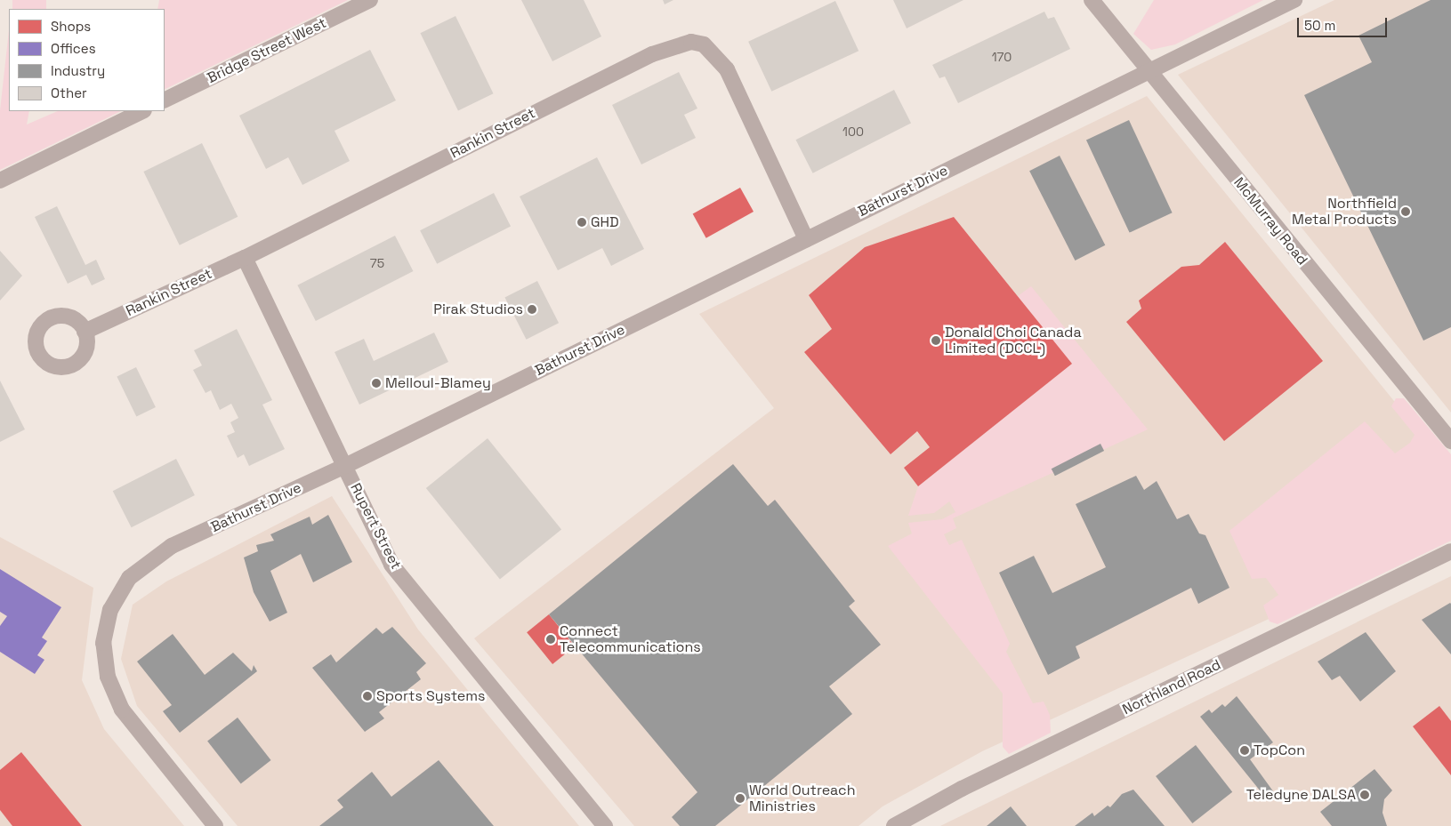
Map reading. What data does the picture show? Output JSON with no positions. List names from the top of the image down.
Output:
{
  "streets": {
    "street": [
      "Bridge Street West",
      "Rankin Street",
      "Bathurst Drive",
      "McMurray Road",
      "Rupert Street",
      "Northland Road"
    ]
  },
  "crossings": [
    ["Rankin Street", "Bathurst Drive"],
    ["Rankin Street", "Rupert Street"],
    ["Bathurst Drive", "McMurray Road"],
    ["Bathurst Drive", "Rupert Street"]
  ],
  "places": [
    "Northfield Metal Products",
    "GHD",
    "Pirak Studios",
    "Donald Choi Canada Limited (DCCL)",
    "Melloul-Blamey",
    "Connect Telecommunications",
    "Sports Systems",
    "TopCon",
    "Teledyne DALSA",
    "World Outreach Ministries"
  ],
  "house_numbers": ["170", "100", "75"],
  "legend": [
    "Shops",
    "Offices",
    "Industry",
    "Other"
  ],
  "scale_bar": "50 m"
}
